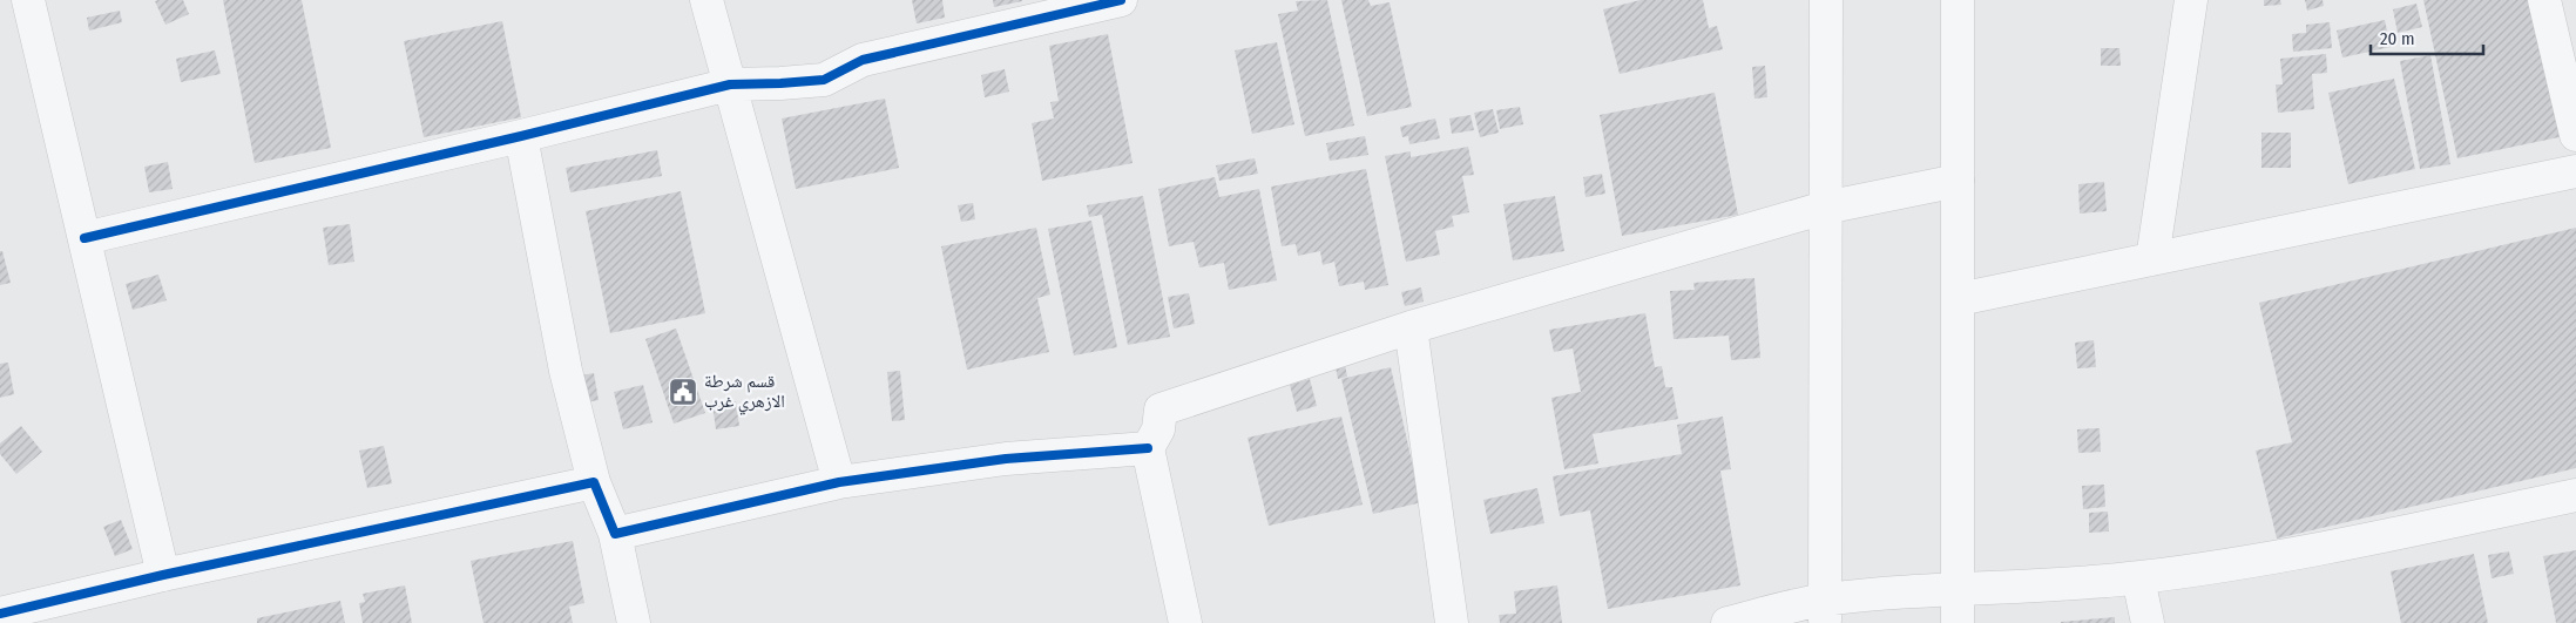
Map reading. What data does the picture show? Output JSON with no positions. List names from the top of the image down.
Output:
{
  "places": {
    "public building": ["قسم شرطة الازهري غرب"]
  },
  "scale_bar": "20 m"
}
